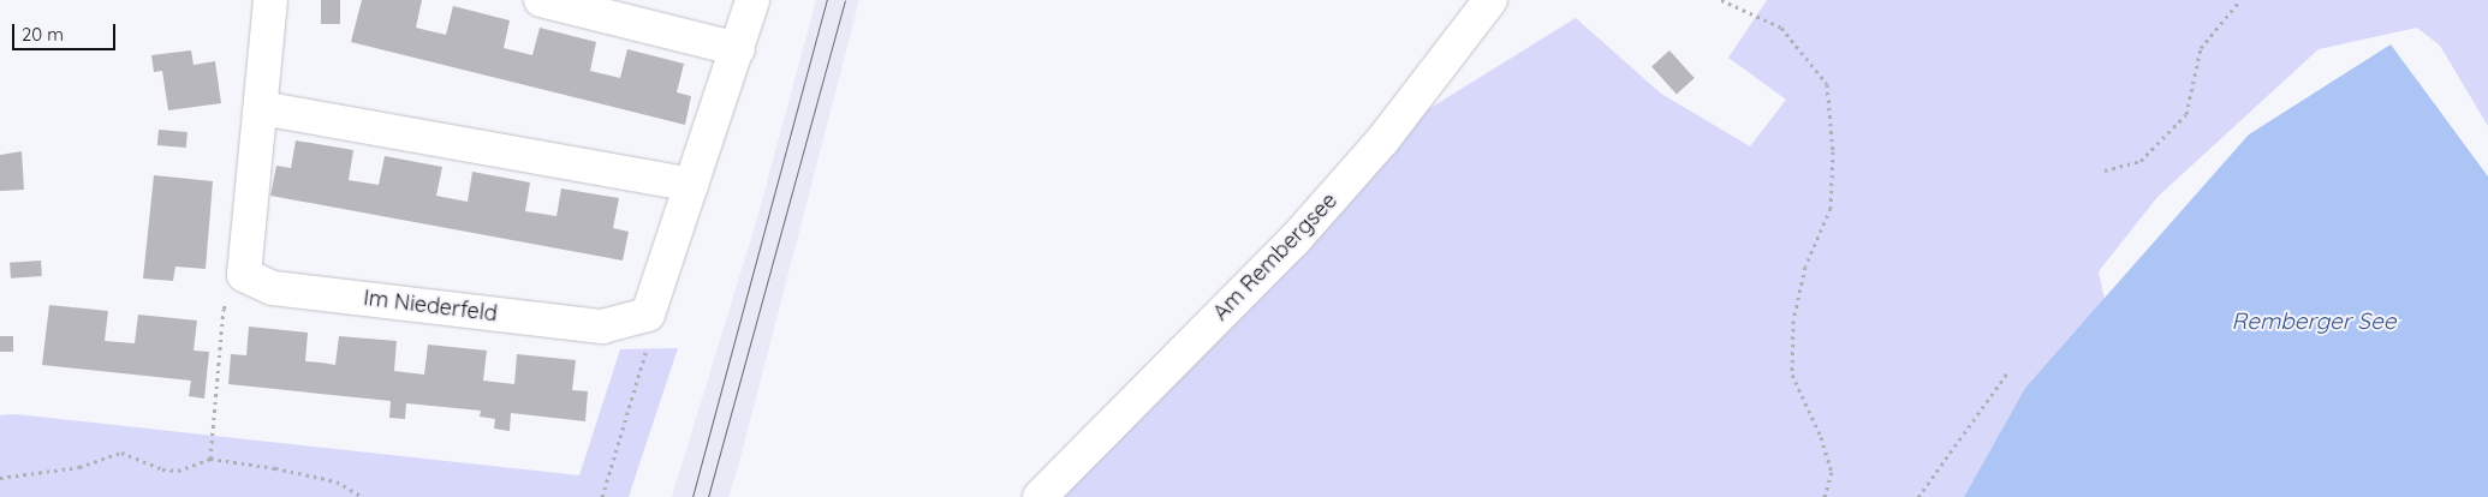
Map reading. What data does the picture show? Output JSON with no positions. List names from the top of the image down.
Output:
{
  "streets": {
    "street": ["Am Rembergsee", "Im Niederfeld"]
  },
  "water": ["Remberger See"],
  "scale_bar": "20 m"
}
